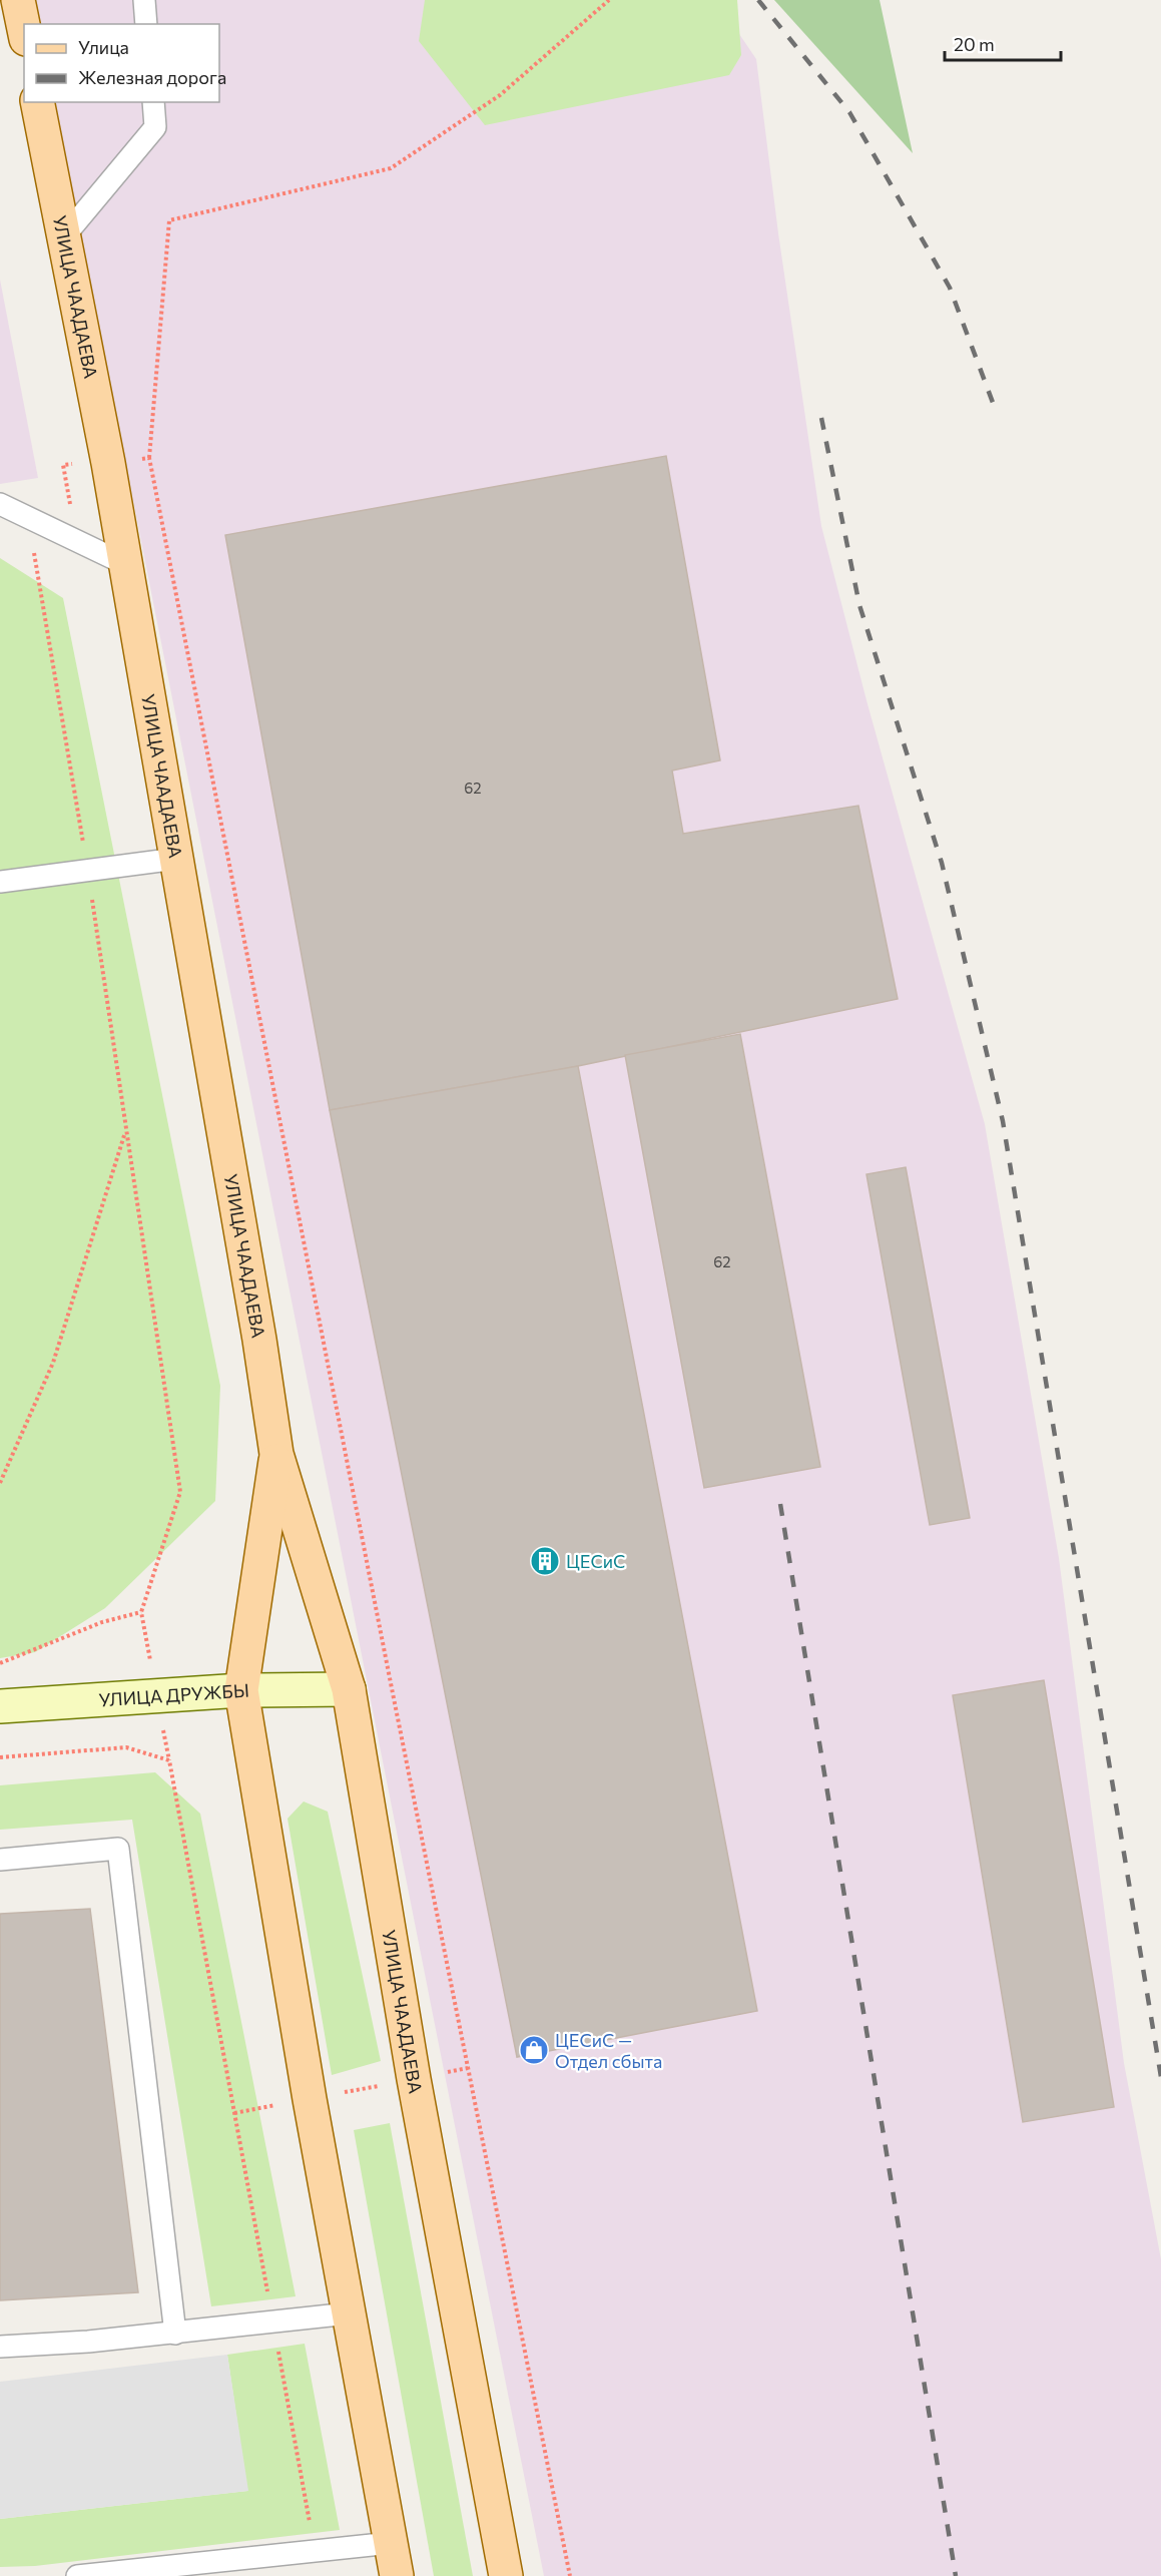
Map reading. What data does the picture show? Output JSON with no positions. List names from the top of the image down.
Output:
{
  "streets": {
    "main road": ["УЛИЦА ЧААДАЕВА", "УЛИЦА ДРУЖБЫ"]
  },
  "crossings": [
    ["УЛИЦА ЧААДАЕВА", "УЛИЦА ДРУЖБЫ"]
  ],
  "places": {
    "building": ["ЦЕСиС"],
    "shop": ["ЦЕСиС — Отдел сбыта"]
  },
  "house_numbers": ["62", "62"],
  "legend": ["Улица", "Железная дорога"],
  "scale_bar": "20 m"
}
